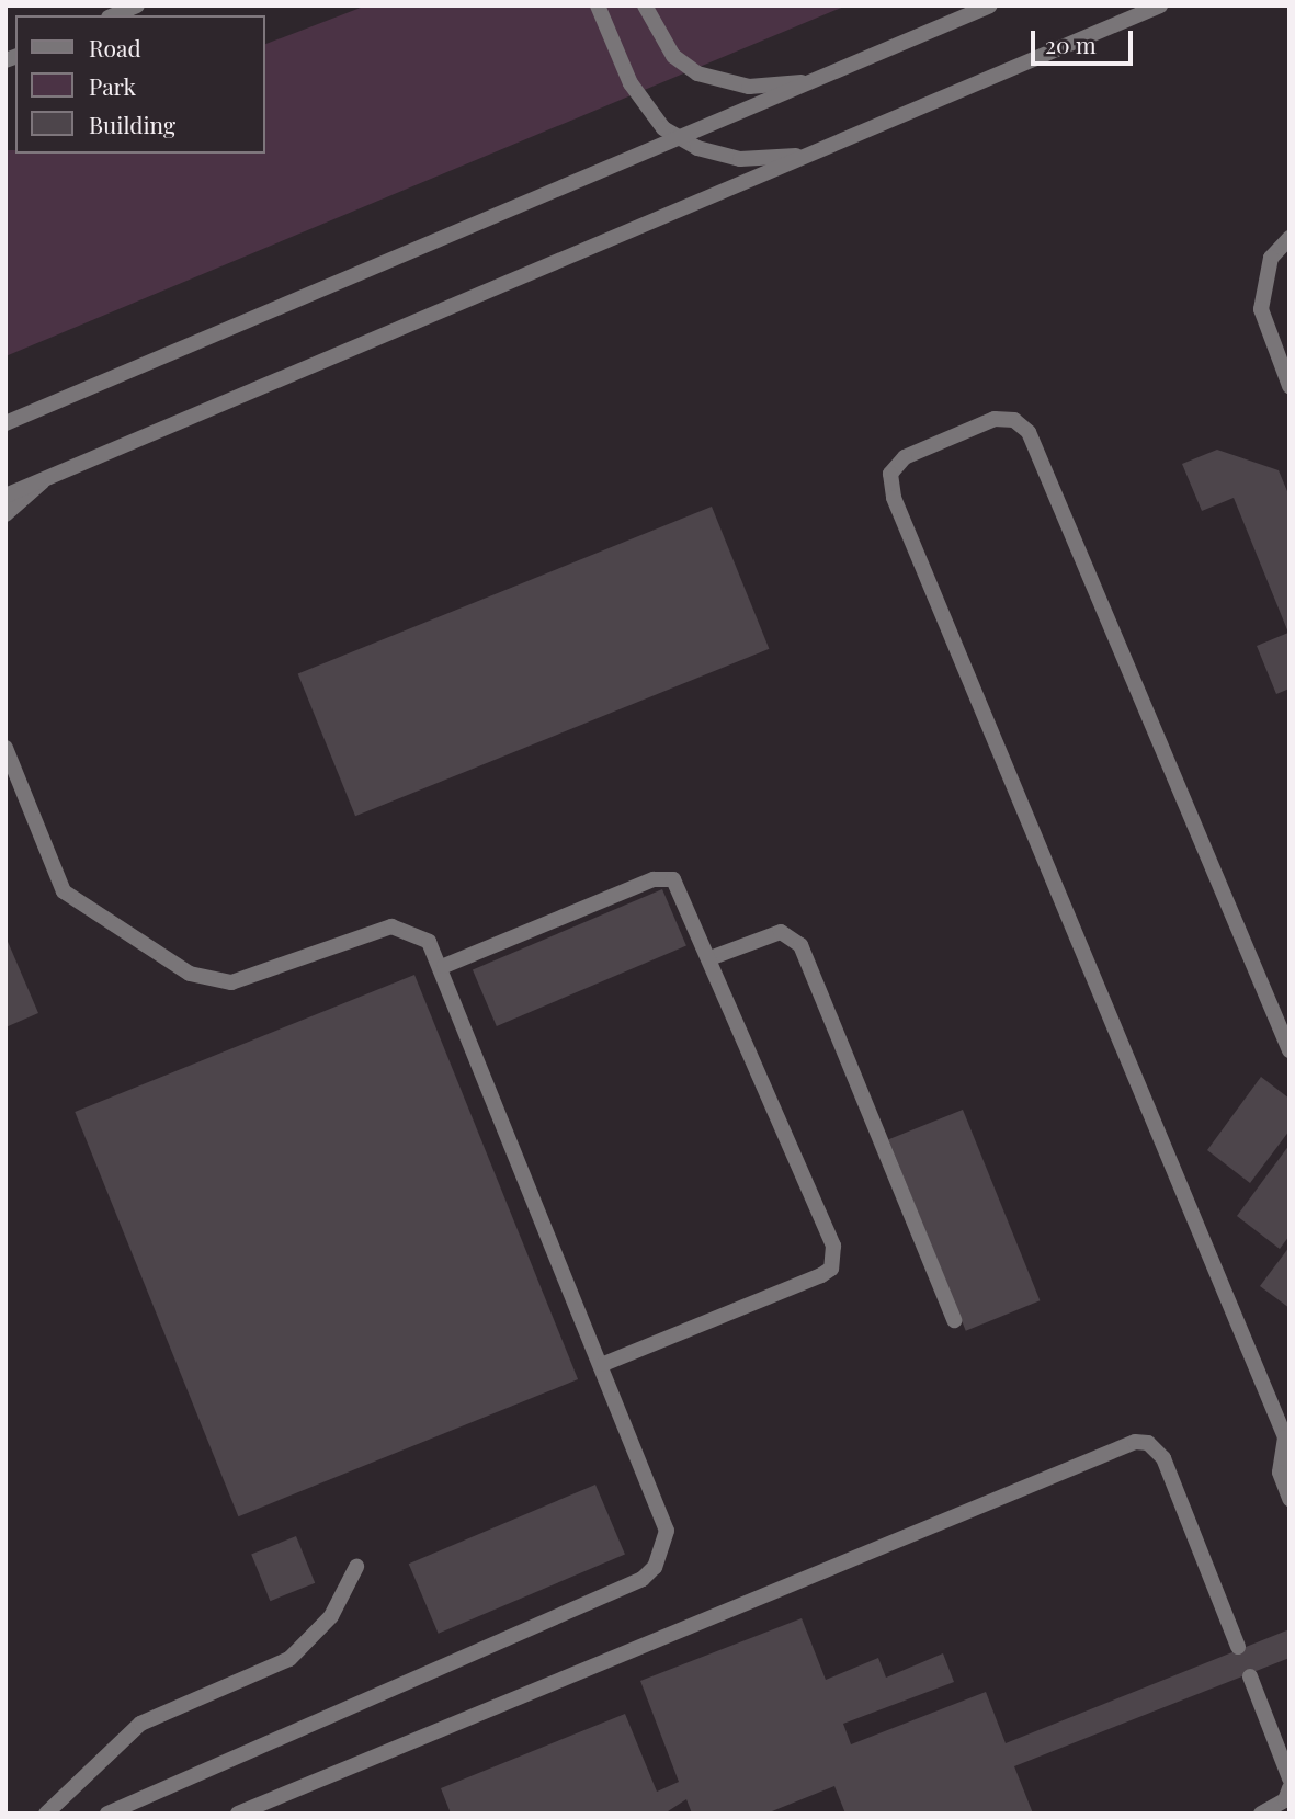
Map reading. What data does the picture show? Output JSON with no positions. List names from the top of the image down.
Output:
{
  "legend": ["Road", "Park", "Building"],
  "scale_bar": "20 m"
}
